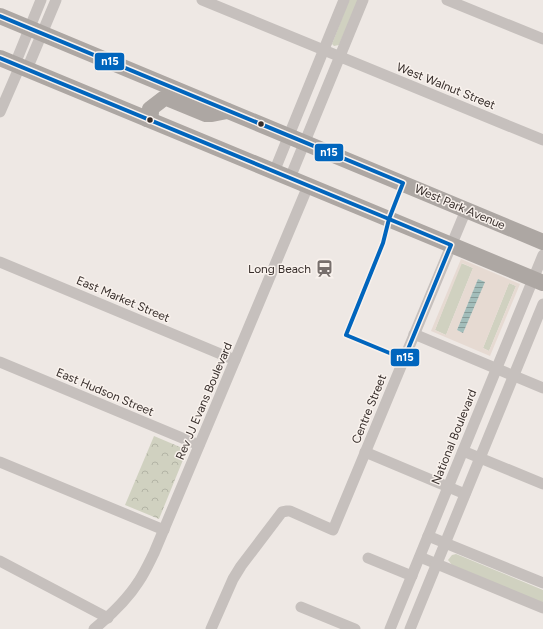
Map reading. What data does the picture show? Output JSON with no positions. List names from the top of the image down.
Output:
{
  "streets": {
    "highway": ["West Park Avenue"],
    "street": [
      "West Walnut Street",
      "East Market Street",
      "East Hudson Street",
      "Rev JJ Evans Boulevard",
      "Centre Street",
      "National Boulevard"
    ]
  },
  "crossings": [
    ["West Park Avenue", "Centre Street"],
    ["East Market Street", "Rev JJ Evans Boulevard"],
    ["East Hudson Street", "Rev JJ Evans Boulevard"]
  ],
  "places": {
    "station": ["Long Beach"]
  },
  "lines": ["transit line n15"]
}
